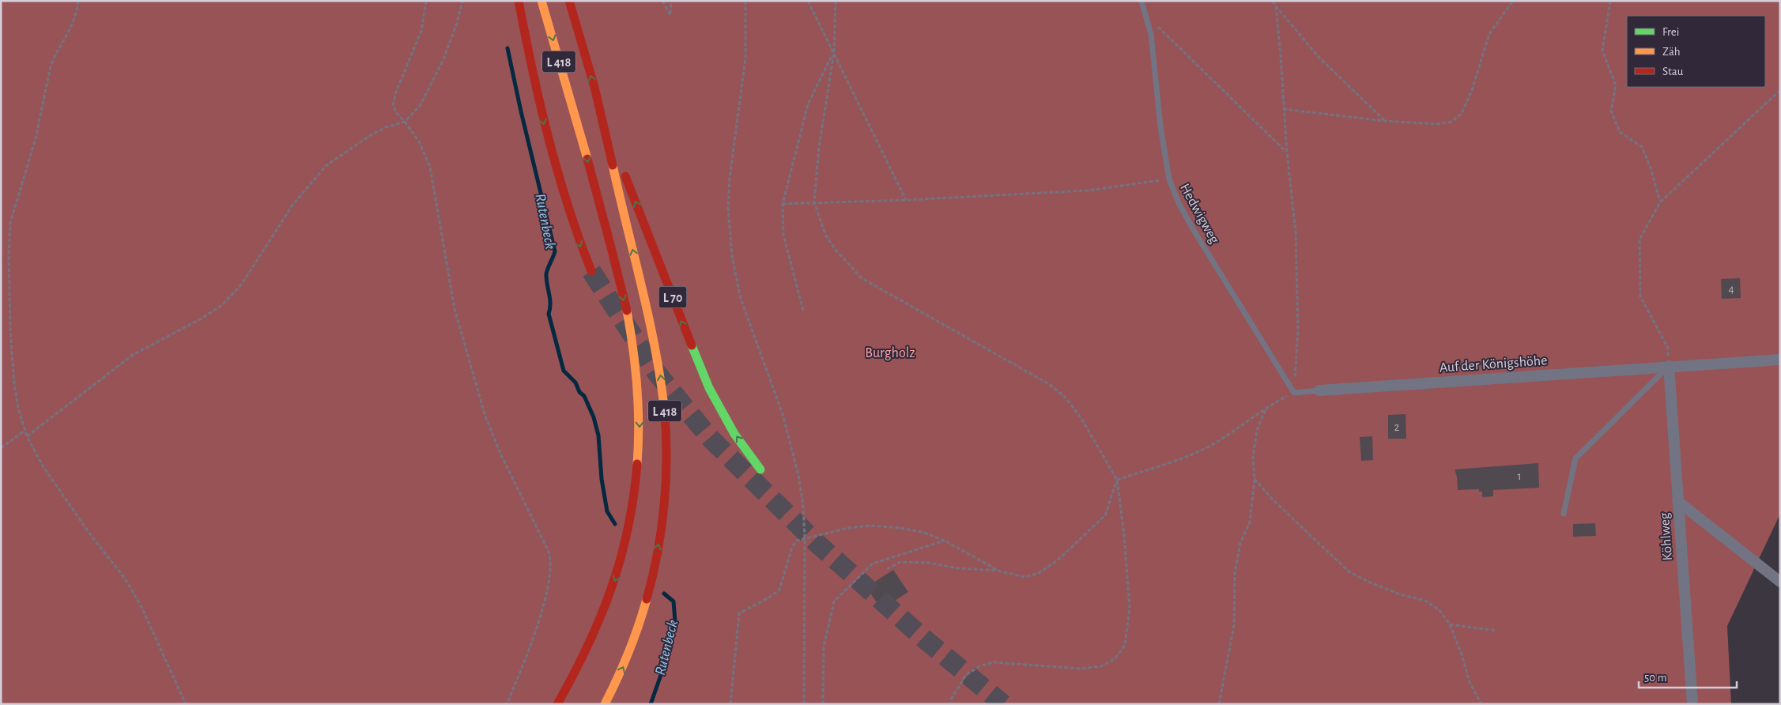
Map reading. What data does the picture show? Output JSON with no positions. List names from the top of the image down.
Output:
{
  "streets": {
    "highway": ["L 418", "L 70"],
    "street": ["Auf der Königshöhe", "Köhlweg"],
    "lane": ["Hedwigweg"]
  },
  "crossings": [
    ["L 418", "L 70"],
    ["Auf der Königshöhe", "Köhlweg"]
  ],
  "water": ["Rutenbeck"],
  "parks": ["Burgholz"],
  "house_numbers": ["4", "2", "1"],
  "legend": ["Frei", "Zäh", "Stau"],
  "scale_bar": "50 m"
}
